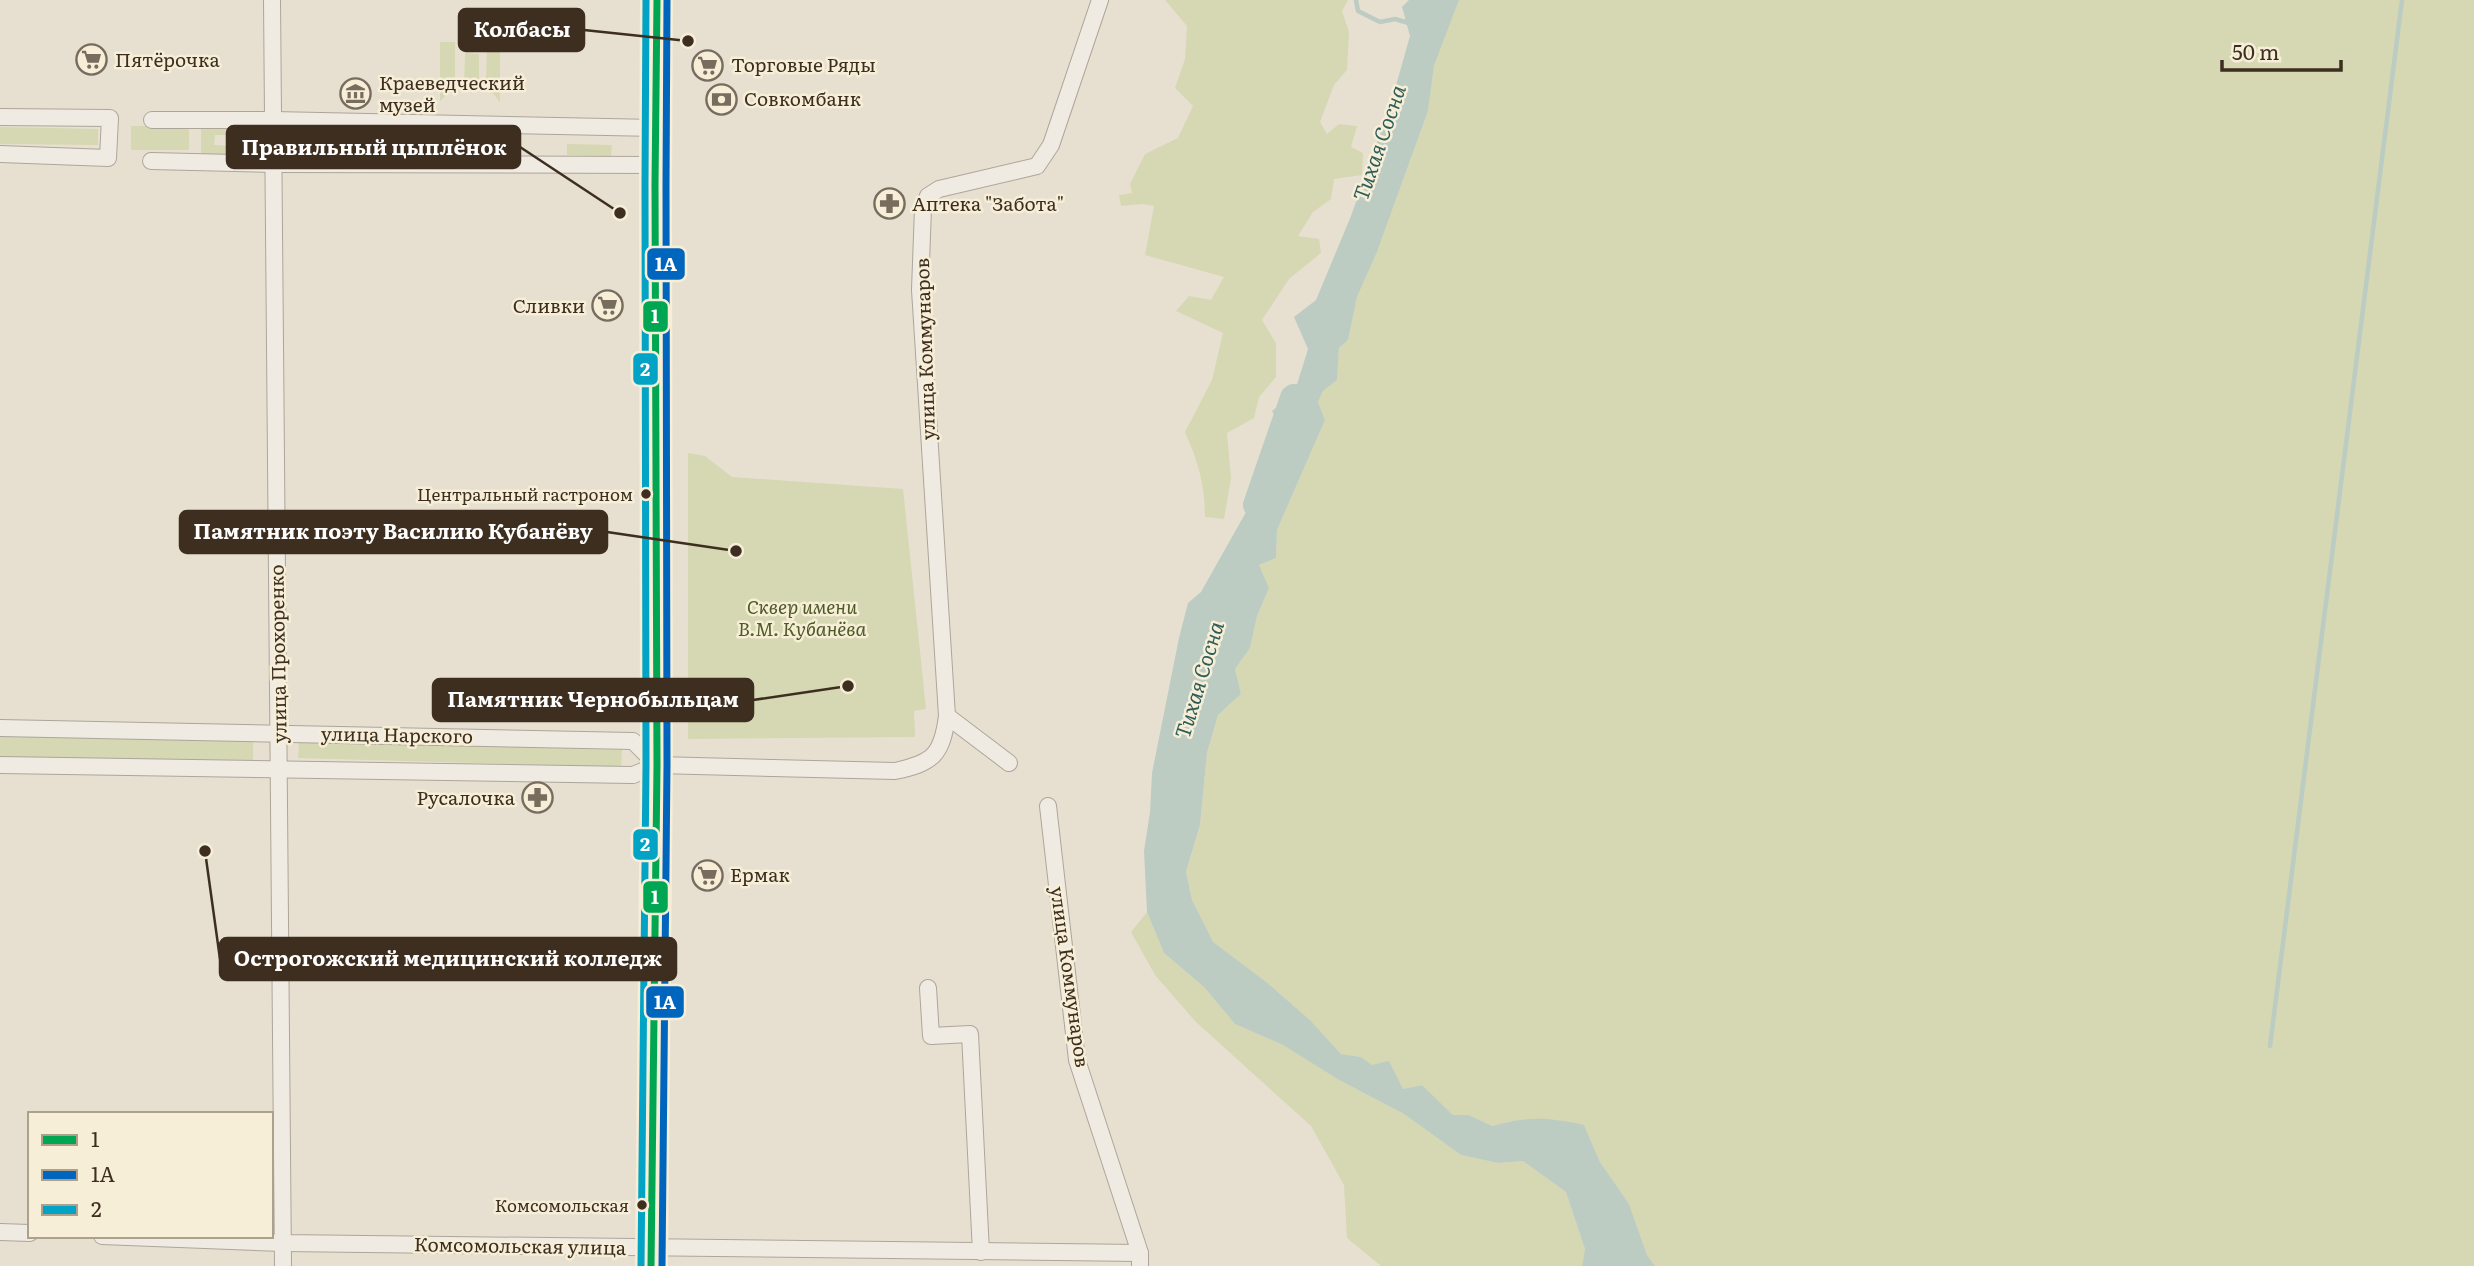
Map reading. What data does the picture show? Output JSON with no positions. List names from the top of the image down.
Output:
{
  "streets": {
    "street": [
      "улица Коммунаров",
      "улица Прохоренко",
      "улица Нарского",
      "Комсомольская улица"
    ]
  },
  "crossings": [
    ["улица Коммунаров", "улица Нарского"],
    ["улица Коммунаров", "Комсомольская улица"],
    ["улица Прохоренко", "улица Нарского"],
    ["улица Прохоренко", "Комсомольская улица"]
  ],
  "water": ["Тихая Сосна"],
  "parks": ["Сквер имени В.М. Кубанёва"],
  "places": {
    "other": [
      "Колбасы",
      "Правильный цыплёнок",
      "Центральный гастроном",
      "Памятник поэту Василию Кубанёву",
      "Памятник Чернобыльцам",
      "Острогожский медицинский колледж",
      "Комсомольская"
    ],
    "supermarket": [
      "Пятёрочка",
      "Торговые Ряды",
      "Сливки",
      "Ермак"
    ],
    "museum": ["Краеведческий музей"],
    "bank": ["Совкомбанк"],
    "pharmacy": ["Аптека \"Забота\"", "Русалочка"]
  },
  "lines": ["transit line 1", "transit line 1А", "transit line 2"],
  "legend": ["1", "1А", "2"],
  "scale_bar": "50 m"
}
